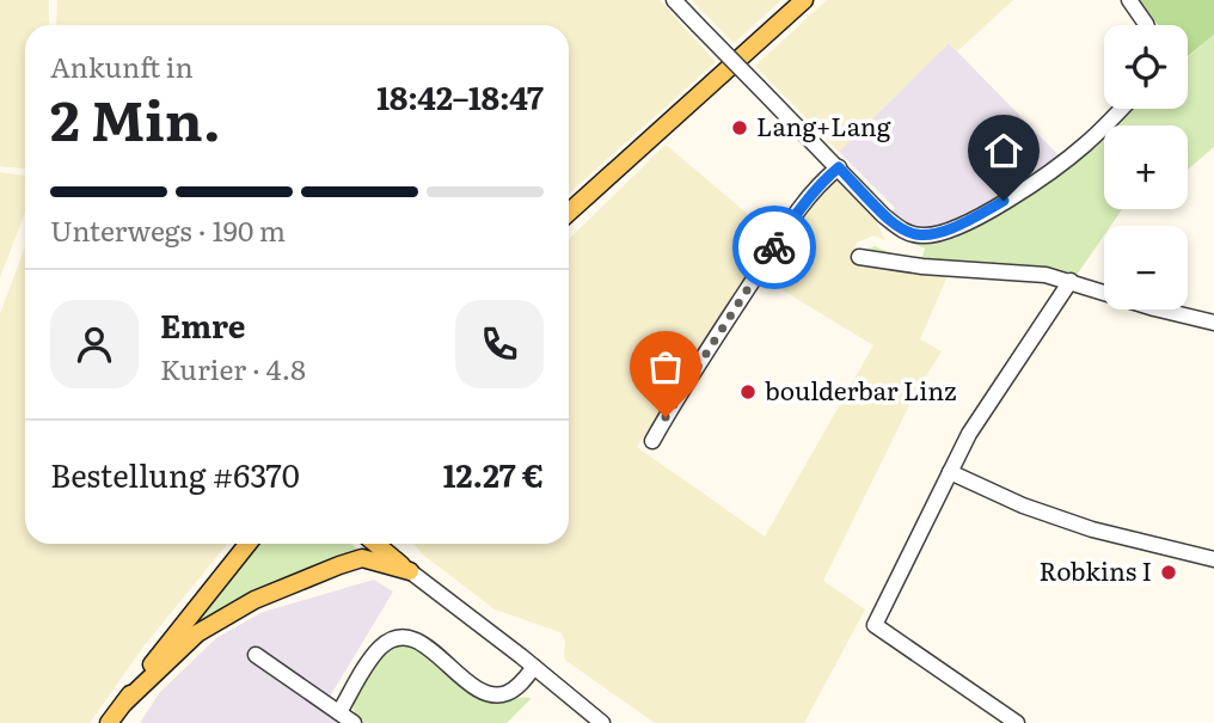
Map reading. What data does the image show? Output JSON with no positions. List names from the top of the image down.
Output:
{
  "places": ["Lang+Lang", "boulderbar Linz", "Robkins I"],
  "page": {
    "map_buttons": ["+", "−"],
    "heading": ["2 Min.", "Ankunft in", "18:42–18:47"],
    "panel": [
      "Emre",
      "Kurier · 4.8",
      "Bestellung #6370",
      "12.27 €"
    ],
    "bar": "Unterwegs · 190 m"
  }
}
